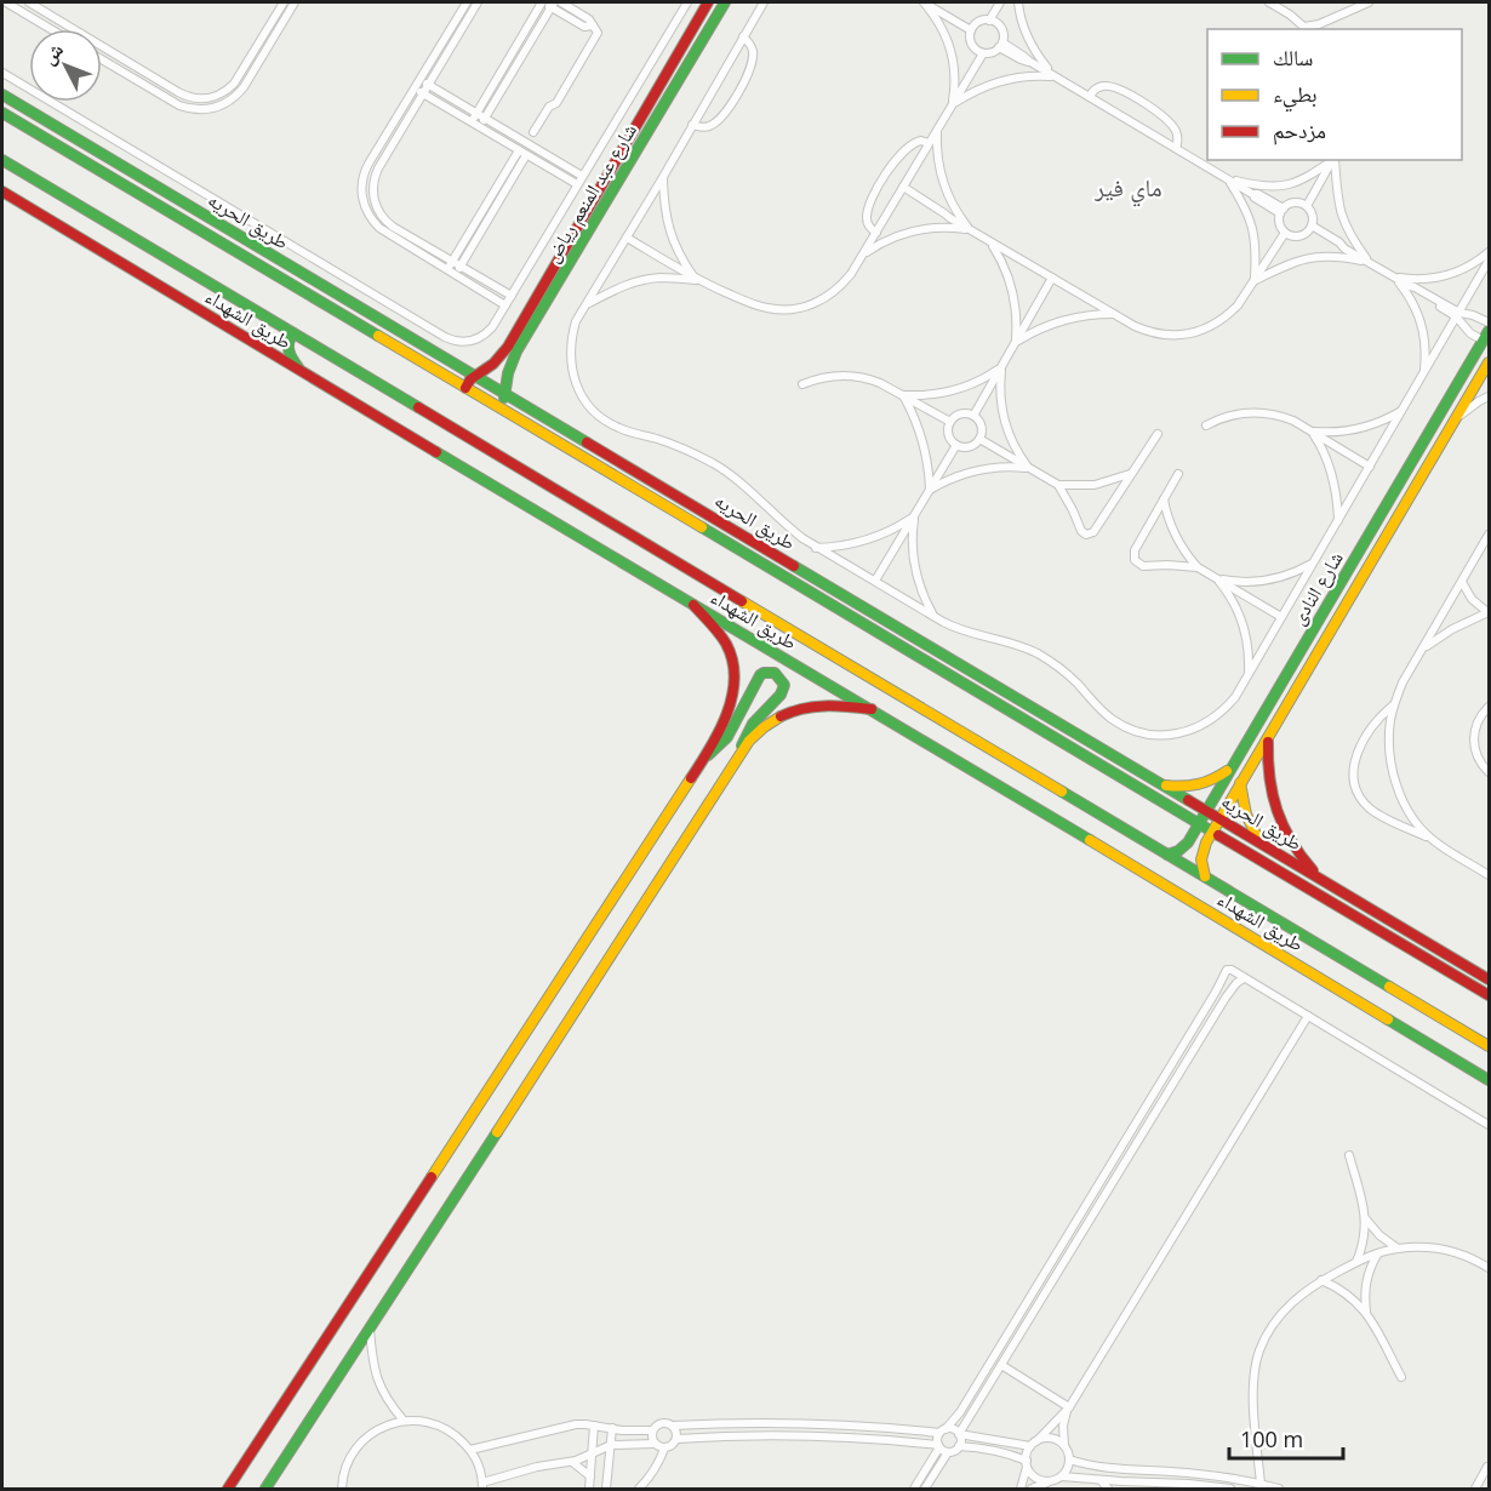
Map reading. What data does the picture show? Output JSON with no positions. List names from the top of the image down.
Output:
{
  "streets": {
    "street": [
      "شارع عبد المنعم رياض",
      "طريق الحريه",
      "طريق الشهداء",
      "شارع النادى"
    ]
  },
  "crossings": [
    ["شارع عبد المنعم رياض", "طريق الحريه"],
    ["طريق الحريه", "شارع النادى"],
    ["طريق الشهداء", "شارع النادى"]
  ],
  "districts": ["ماي فير"],
  "legend": ["سالك", "بطيء", "مزدحم"],
  "scale_bar": "100 m",
  "north": "top left"
}
